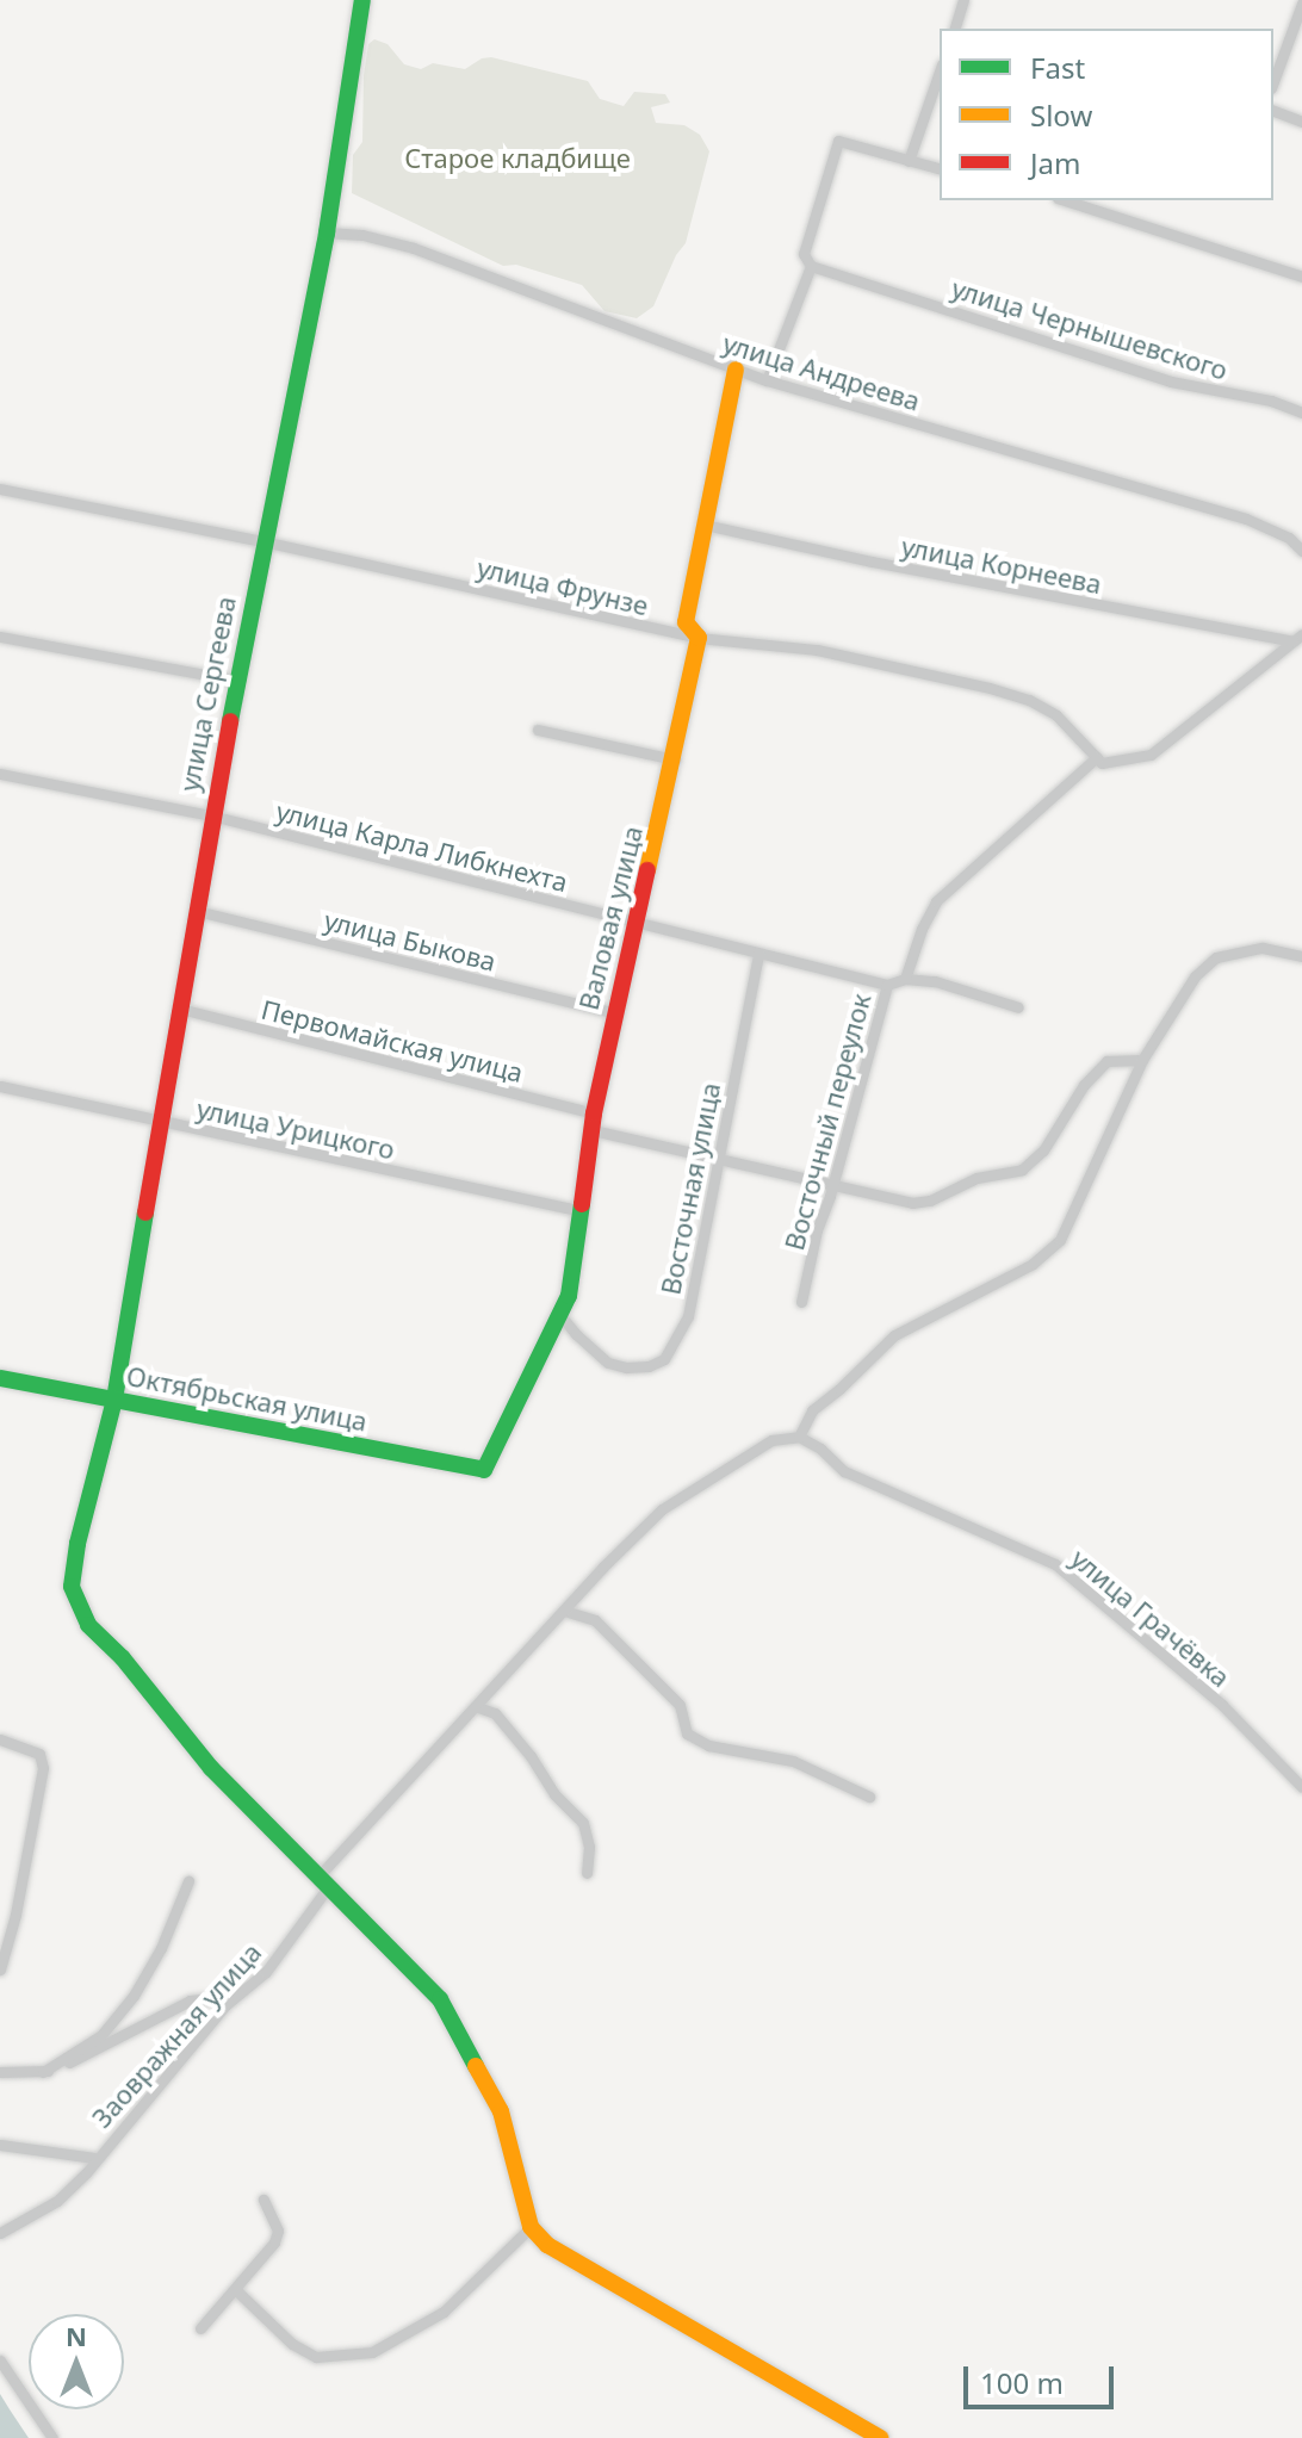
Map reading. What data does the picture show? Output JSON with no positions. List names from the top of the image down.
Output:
{
  "streets": {
    "street": [
      "улица Чернышевского",
      "улица Андреева",
      "улица Корнеева",
      "улица Фрунзе",
      "улица Сергеева",
      "улица Карла Либкнехта",
      "Валовая улица",
      "улица Быкова",
      "Первомайская улица",
      "Восточный переулок",
      "улица Урицкого",
      "Восточная улица",
      "Октябрьская улица",
      "улица Грачёвка",
      "Заовражная улица"
    ]
  },
  "crossings": [
    ["улица Андреева", "улица Сергеева"],
    ["улица Андреева", "Валовая улица"],
    ["улица Корнеева", "Валовая улица"],
    ["улица Фрунзе", "улица Сергеева"],
    ["улица Фрунзе", "Валовая улица"],
    ["улица Фрунзе", "Восточный переулок"],
    ["улица Сергеева", "улица Карла Либкнехта"],
    ["улица Сергеева", "улица Быкова"],
    ["улица Сергеева", "Первомайская улица"],
    ["улица Сергеева", "улица Урицкого"],
    ["улица Сергеева", "Октябрьская улица"],
    ["улица Сергеева", "Заовражная улица"],
    ["улица Карла Либкнехта", "Валовая улица"],
    ["улица Карла Либкнехта", "Восточный переулок"],
    ["улица Карла Либкнехта", "Восточная улица"],
    ["Валовая улица", "улица Быкова"],
    ["Валовая улица", "Первомайская улица"],
    ["Валовая улица", "улица Урицкого"],
    ["Валовая улица", "Восточная улица"],
    ["Валовая улица", "Октябрьская улица"],
    ["Первомайская улица", "Восточный переулок"],
    ["Первомайская улица", "Восточная улица"],
    ["улица Грачёвка", "Заовражная улица"]
  ],
  "parks": ["Старое кладбище"],
  "legend": ["Fast", "Slow", "Jam"],
  "scale_bar": "100 m",
  "north": "top"
}
